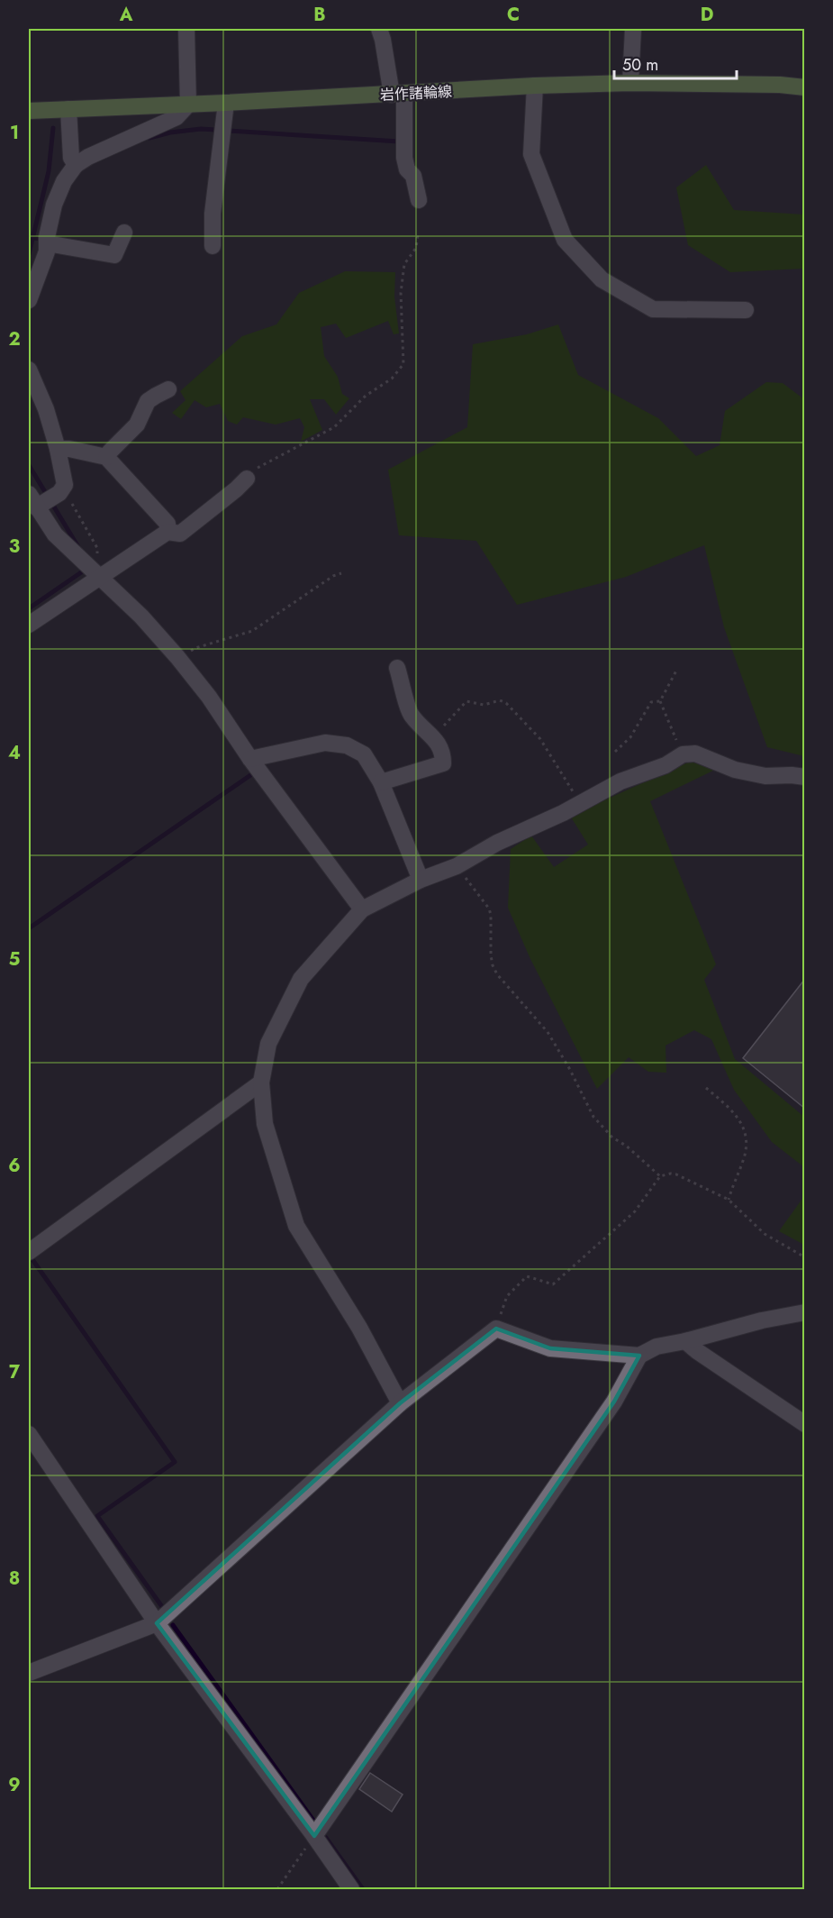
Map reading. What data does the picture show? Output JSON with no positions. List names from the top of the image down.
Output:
{
  "streets": {
    "main road": ["岩作諸輪線"]
  },
  "scale_bar": "50 m",
  "grid": {
    "columns": [
      "A",
      "B",
      "C",
      "D"
    ],
    "rows": [
      "1",
      "2",
      "3",
      "4",
      "5",
      "6",
      "7",
      "8",
      "9"
    ]
  }
}
